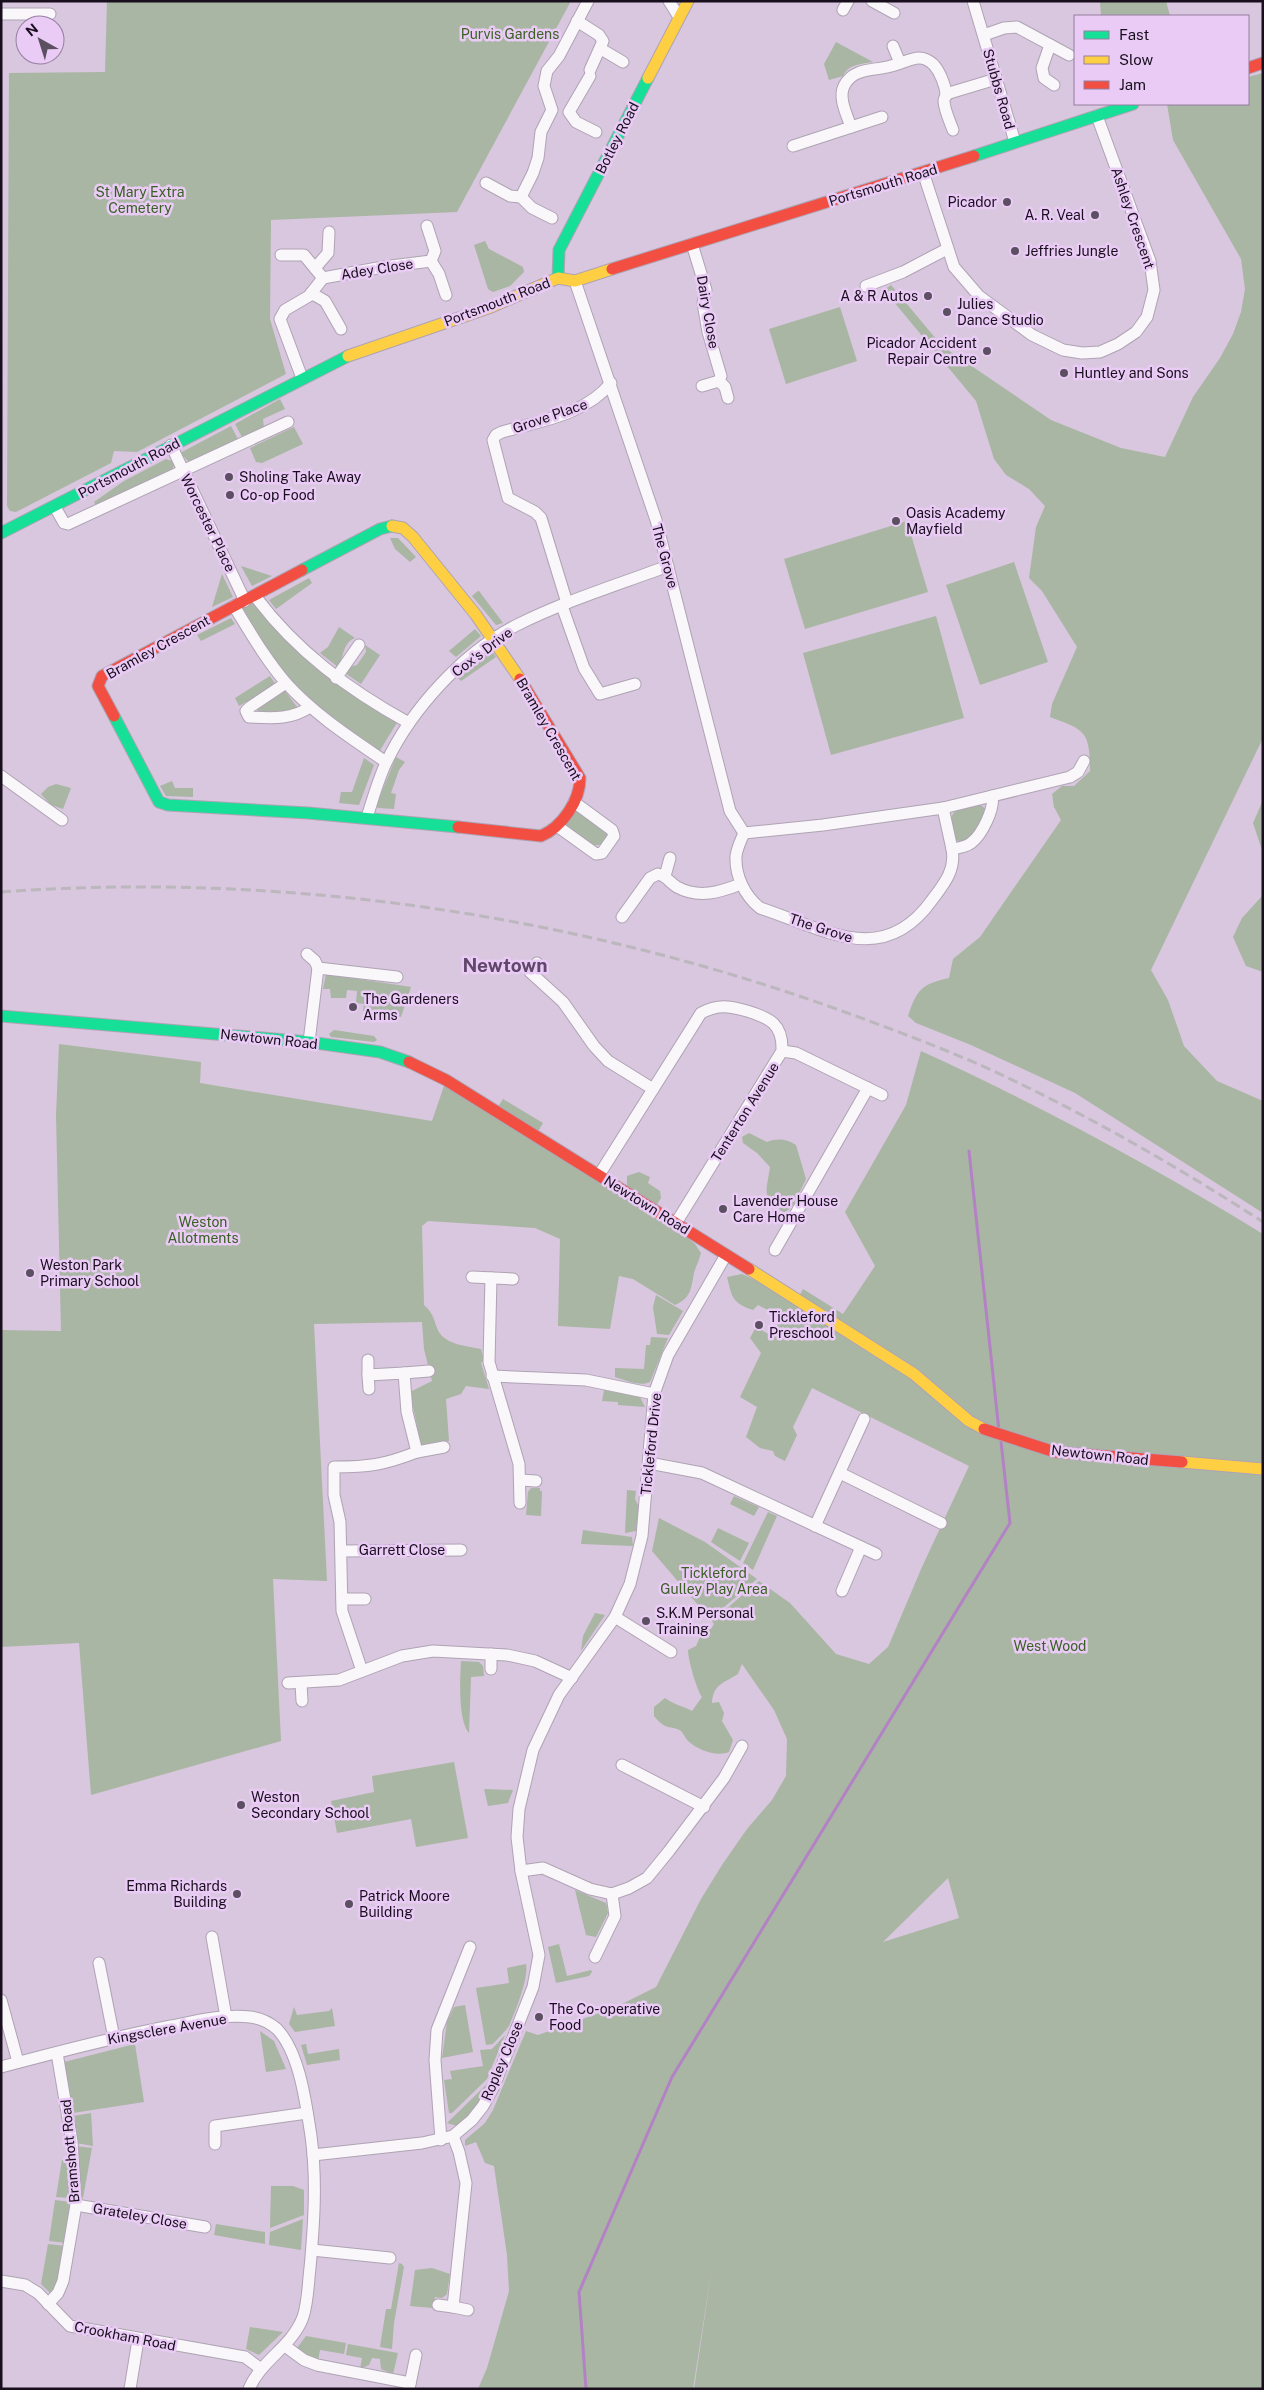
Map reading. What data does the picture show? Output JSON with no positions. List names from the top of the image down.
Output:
{
  "streets": {
    "street": [
      "Stubbs Road",
      "Botley Road",
      "Portsmouth Road",
      "Ashley Crescent",
      "Adey Close",
      "Dairy Close",
      "Grove Place",
      "Worcester Place",
      "The Grove",
      "Bramley Crescent",
      "Cox's Drive",
      "Newtown Road",
      "Tenterton Avenue",
      "Tickleford Drive",
      "Garrett Close",
      "Kingsclere Avenue",
      "Ropley Close",
      "Bramshott Road",
      "Grateley Close",
      "Crookham Road"
    ]
  },
  "crossings": [
    ["Stubbs Road", "Portsmouth Road"],
    ["Botley Road", "Portsmouth Road"],
    ["Portsmouth Road", "Ashley Crescent"],
    ["Portsmouth Road", "Adey Close"],
    ["Portsmouth Road", "Dairy Close"],
    ["Portsmouth Road", "Worcester Place"],
    ["Portsmouth Road", "The Grove"],
    ["Grove Place", "The Grove"],
    ["Grove Place", "Cox's Drive"],
    ["Worcester Place", "Bramley Crescent"],
    ["Worcester Place", "Cox's Drive"],
    ["The Grove", "Cox's Drive"],
    ["Bramley Crescent", "Cox's Drive"],
    ["Newtown Road", "Tenterton Avenue"],
    ["Newtown Road", "Tickleford Drive"],
    ["Tickleford Drive", "Ropley Close"],
    ["Kingsclere Avenue", "Bramshott Road"],
    ["Kingsclere Avenue", "Crookham Road"],
    ["Bramshott Road", "Grateley Close"],
    ["Bramshott Road", "Crookham Road"]
  ],
  "districts": ["Newtown"],
  "parks": [
    "Purvis Gardens",
    "St Mary Extra Cemetery",
    "Weston Allotments",
    "Tickleford Gulley Play Area",
    "West Wood"
  ],
  "places": [
    "Picador",
    "A. R. Veal",
    "Jeffries Jungle",
    "A & R Autos",
    "Julies Dance Studio",
    "Picador Accident Repair Centre",
    "Huntley and Sons",
    "Sholing Take Away",
    "Co-op Food",
    "Oasis Academy Mayfield",
    "The Gardeners Arms",
    "Lavender House Care Home",
    "Weston Park Primary School",
    "Tickleford Preschool",
    "S.K.M Personal Training",
    "Weston Secondary School",
    "Emma Richards Building",
    "Patrick Moore Building",
    "The Co-operative Food"
  ],
  "legend": ["Fast", "Slow", "Jam"],
  "north": "top left"
}
